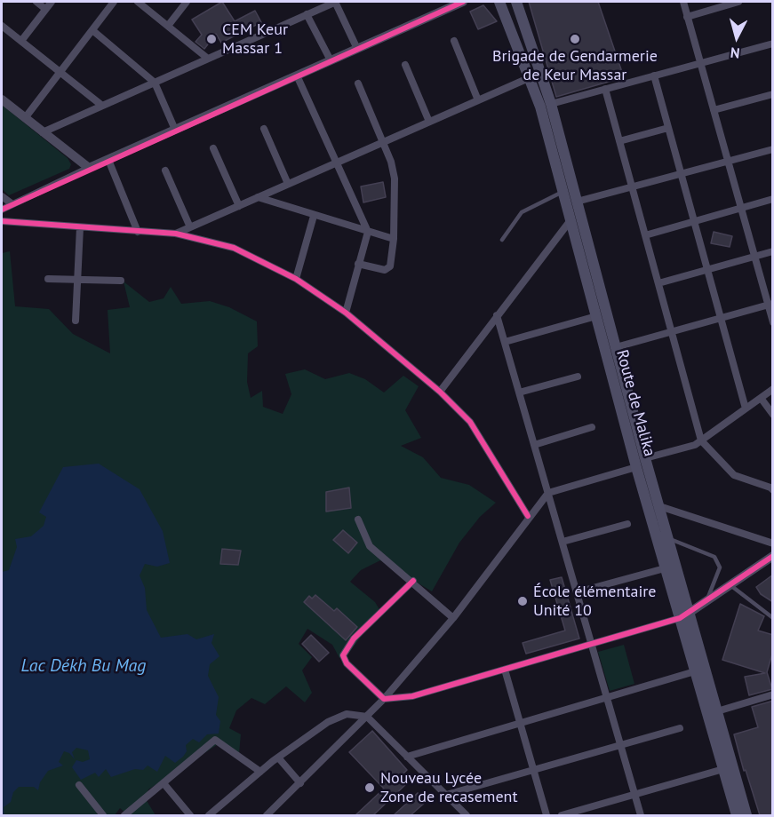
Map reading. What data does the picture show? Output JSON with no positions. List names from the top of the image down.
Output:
{
  "streets": {
    "main road": ["Route de Malika"]
  },
  "water": ["Lac Dékh Bu Mag"],
  "places": [
    "CEM Keur Massar 1",
    "Brigade de Gendarmerie de Keur Massar",
    "École élémentaire Unité 10",
    "Nouveau Lycée Zone de recasement"
  ],
  "north": "bottom"
}
